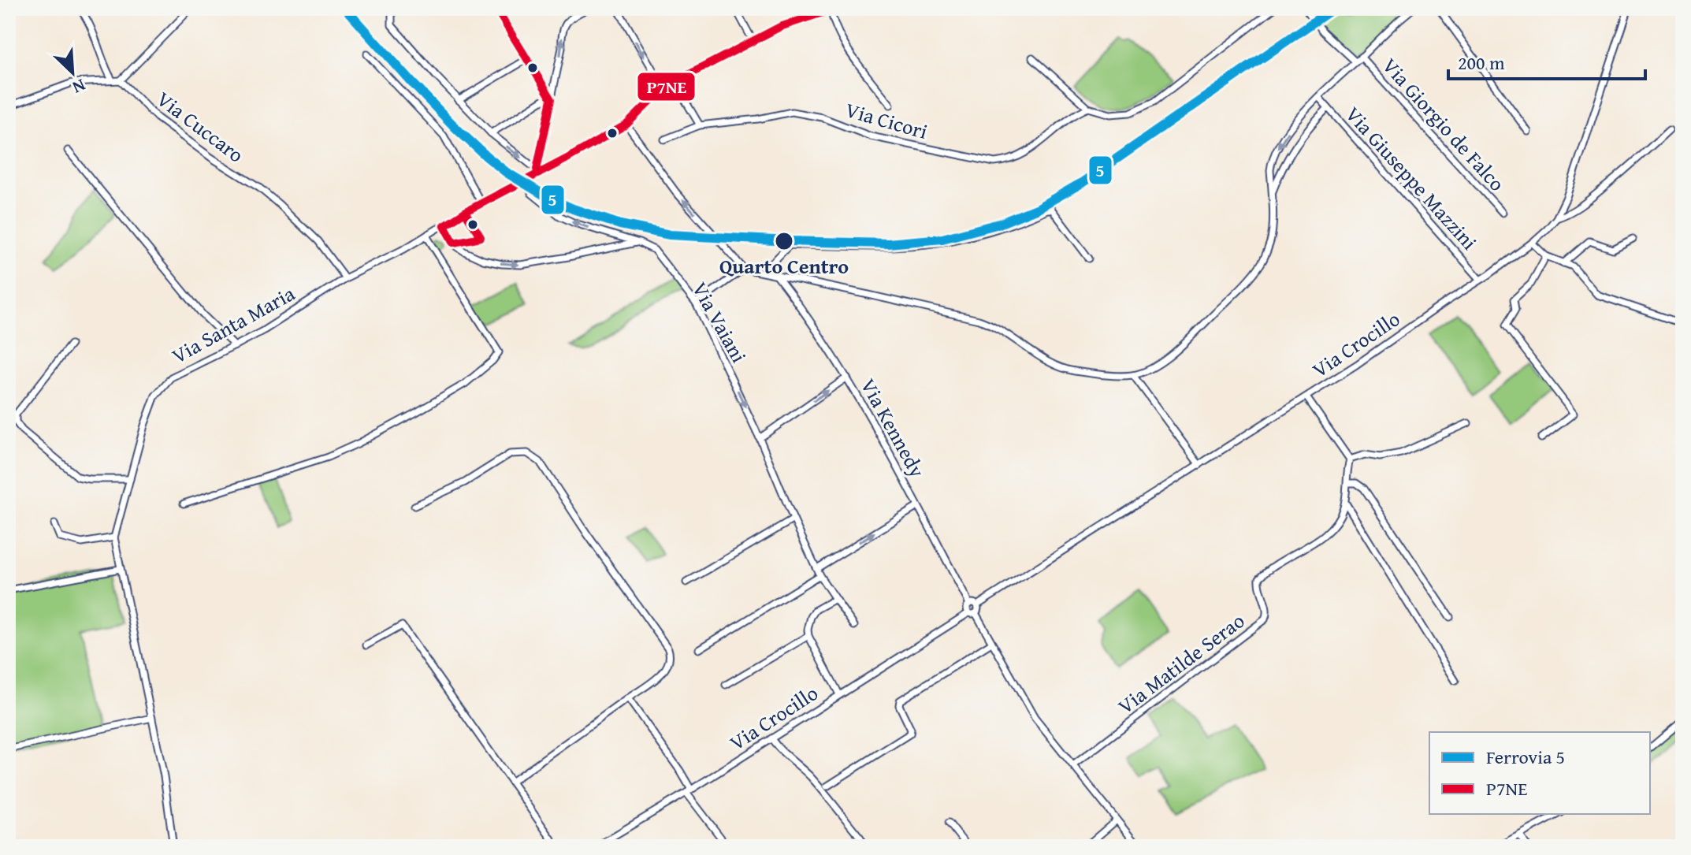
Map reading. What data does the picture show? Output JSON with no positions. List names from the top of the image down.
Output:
{
  "streets": {
    "street": [
      "Via Cicori",
      "Via Giorgio de Falco",
      "Via Cuccaro",
      "Via Giuseppe Mazzini",
      "Via Vaiani",
      "Via Santa Maria",
      "Via Crocillo",
      "Via Kennedy",
      "Via Matilde Serao"
    ]
  },
  "crossings": [
    ["Via Giorgio de Falco", "Via Giuseppe Mazzini"],
    ["Via Giorgio de Falco", "Via Kennedy"],
    ["Via Cuccaro", "Via Santa Maria"],
    ["Via Giuseppe Mazzini", "Via Crocillo"],
    ["Via Vaiani", "Via Santa Maria"],
    ["Via Crocillo", "Via Kennedy"]
  ],
  "places": ["Quarto Centro"],
  "lines": ["rail line 5", "transit line P7NE"],
  "legend": ["Ferrovia 5", "P7NE"],
  "scale_bar": "200 m",
  "north": "bottom right"
}
